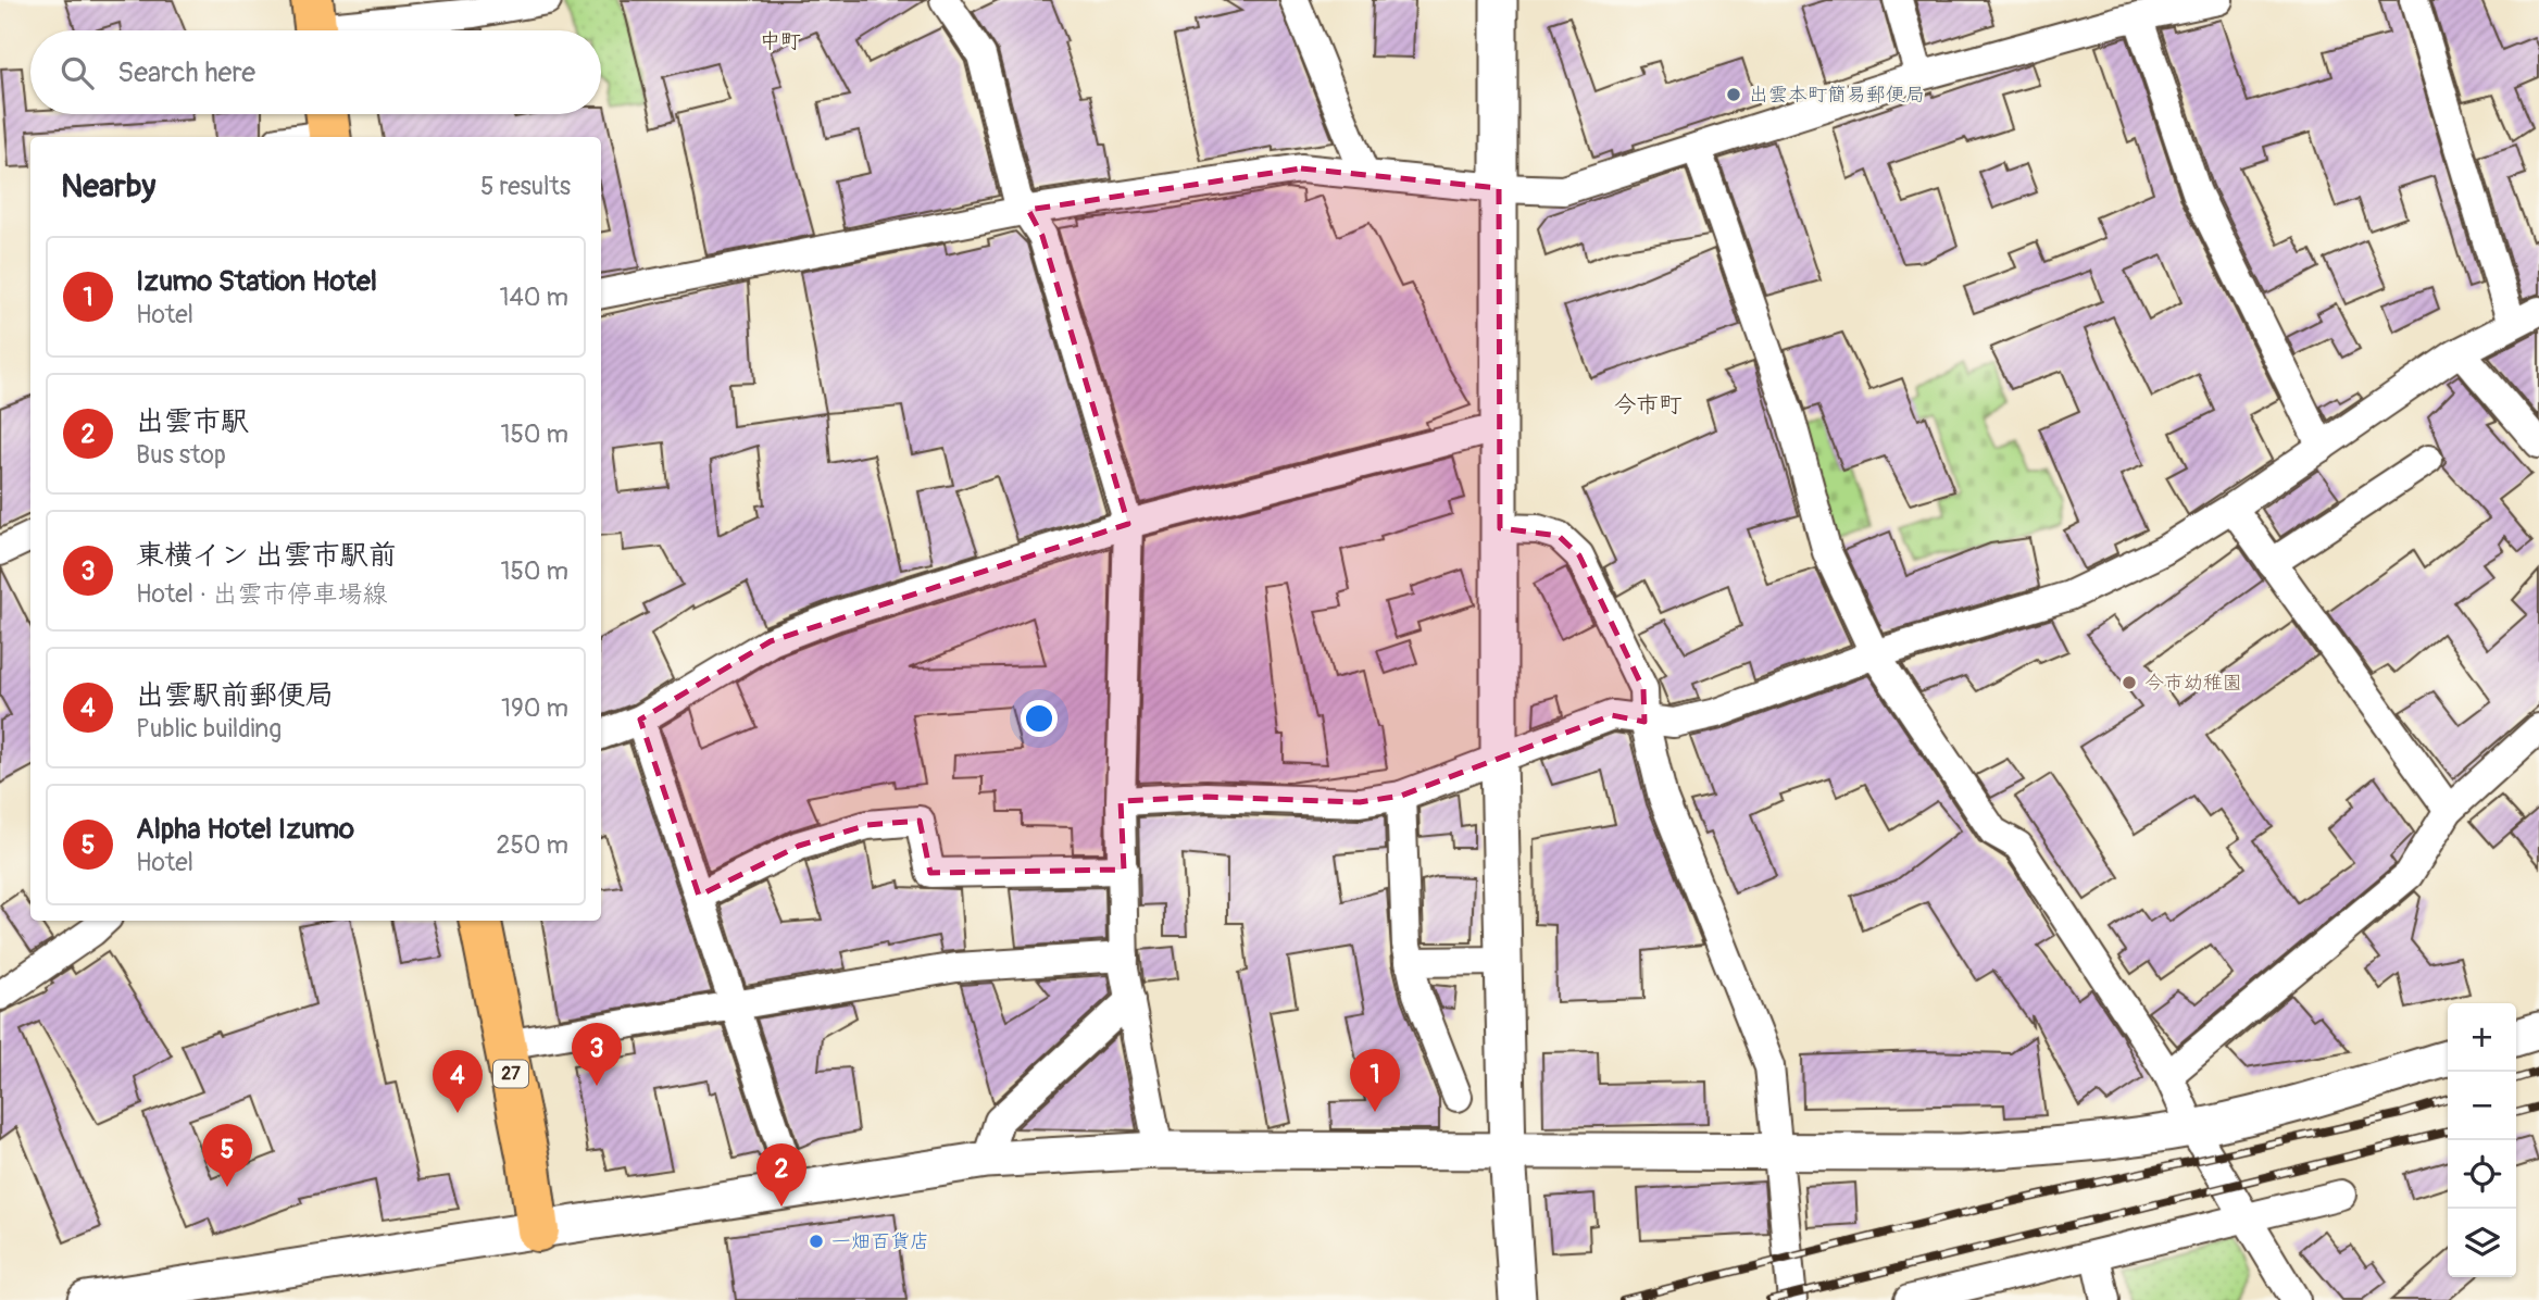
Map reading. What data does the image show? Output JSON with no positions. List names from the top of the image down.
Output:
{
  "streets": {
    "main road": ["27"]
  },
  "districts": ["中町", "今市町"],
  "places": ["出雲本町簡易郵便局", "今市幼稚園", "一畑百貨店"],
  "page": {
    "search": "Search here",
    "heading": ["Nearby", "5 results"],
    "list": [
      {
        "mark": "1",
        "name": "Izumo Station Hotel",
        "note": "Hotel",
        "value": "140 m"
      },
      {
        "mark": "2",
        "name": "出雲市駅",
        "note": "Bus stop",
        "value": "150 m"
      },
      {
        "mark": "3",
        "name": "東横イン 出雲市駅前",
        "note": "Hotel · 出雲市停車場線",
        "value": "150 m"
      },
      {
        "mark": "4",
        "name": "出雲駅前郵便局",
        "note": "Public building",
        "value": "190 m"
      },
      {
        "mark": "5",
        "name": "Alpha Hotel Izumo",
        "note": "Hotel",
        "value": "250 m"
      }
    ],
    "map_buttons": ["+", "−"],
    "pins": [
      "3",
      "1",
      "4",
      "5",
      "2"
    ]
  }
}
